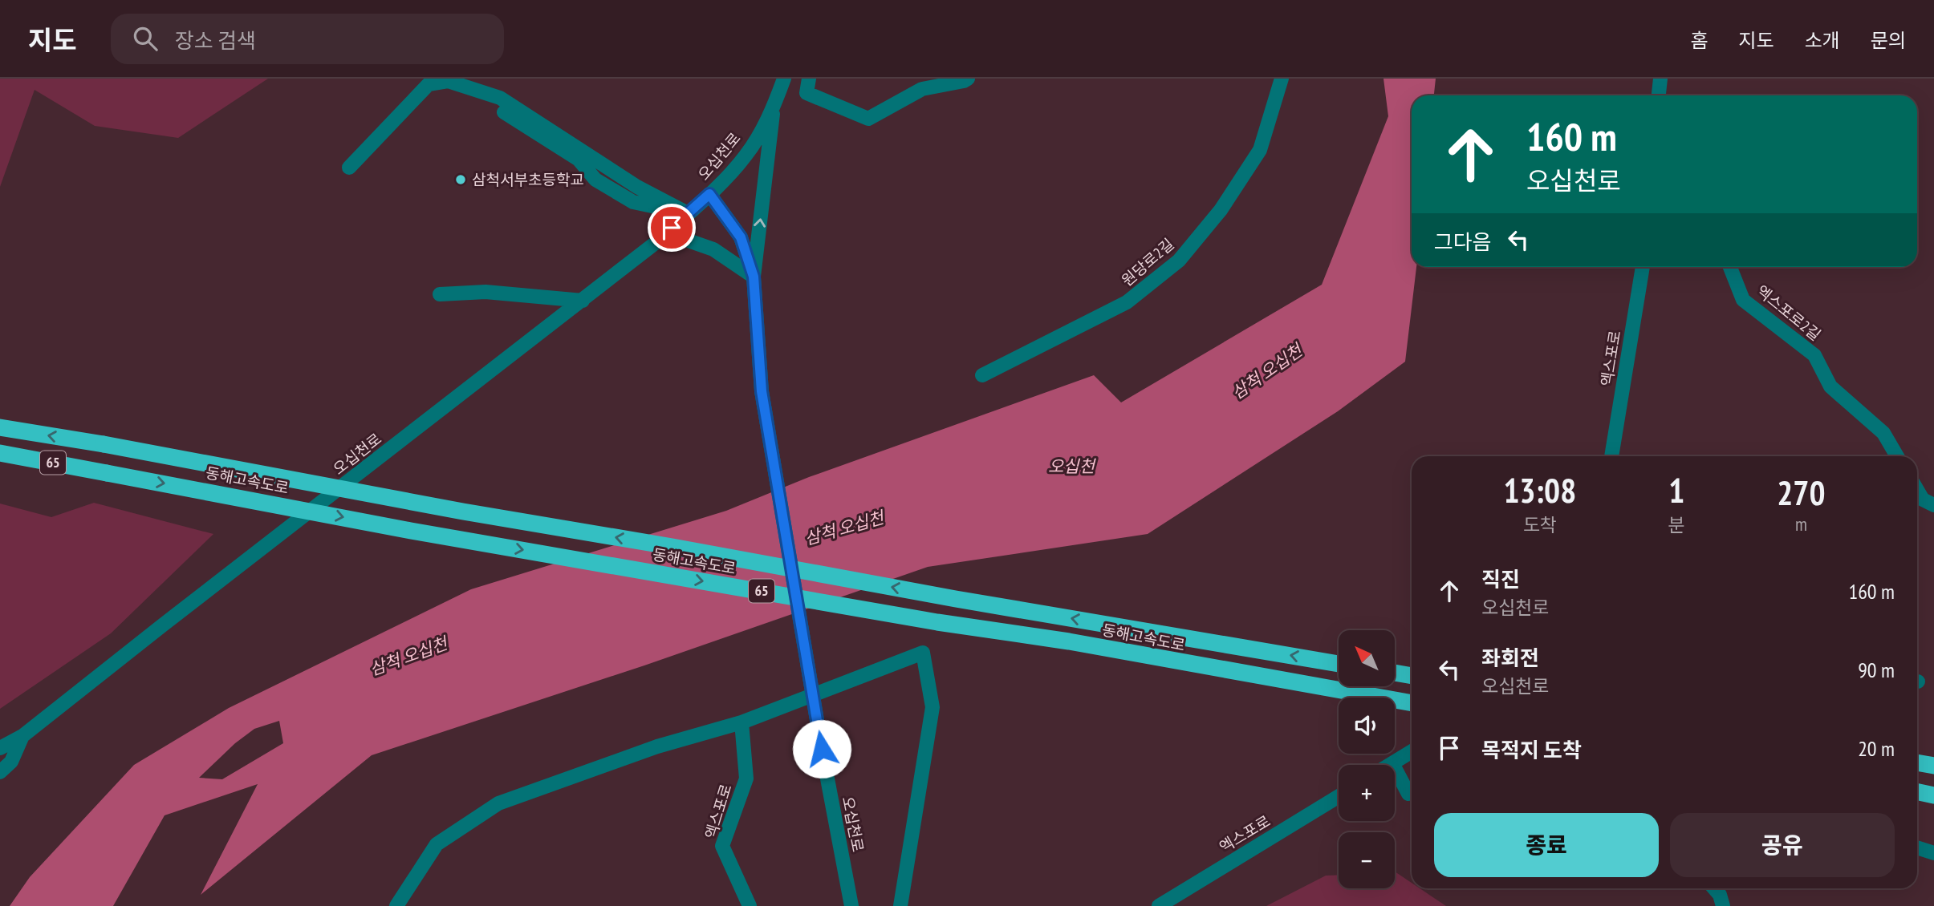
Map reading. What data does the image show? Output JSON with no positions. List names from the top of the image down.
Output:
{
  "streets": {
    "highway": ["65", "동해고속도로"],
    "street": [
      "오십천로",
      "원당로2길",
      "엑스포로2길",
      "엑스포로"
    ]
  },
  "water": ["삼척 오십천", "오십천"],
  "places": ["삼척서부초등학교"],
  "north": "top left",
  "page": {
    "header": "지도",
    "search": "장소 검색",
    "nav": [
      "홈",
      "지도",
      "소개",
      "문의"
    ],
    "turn": ["160 m", "오십천로"],
    "then": "그다음",
    "eta": [
      "13:08",
      "도착",
      "1",
      "분",
      "270",
      "m"
    ],
    "list": [
      {
        "name": "직진",
        "note": "오십천로",
        "value": "160 m"
      },
      {
        "name": "좌회전",
        "note": "오십천로",
        "value": "90 m"
      },
      {
        "name": "목적지 도착",
        "value": "20 m"
      }
    ],
    "map_buttons": ["+", "−"],
    "buttons": ["종료", "공유"]
  }
}
